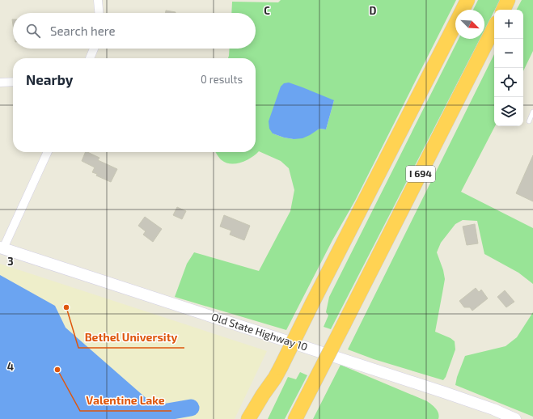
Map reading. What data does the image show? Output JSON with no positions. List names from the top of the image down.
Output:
{
  "streets": {
    "highway": ["I 694"],
    "street": ["Old State Highway 10"]
  },
  "places": ["Bethel University", "Valentine Lake"],
  "north": "bottom right",
  "page": {
    "map_buttons": ["+", "−"],
    "search": "Search here",
    "heading": ["Nearby", "0 results"]
  },
  "grid": {
    "columns": ["C", "D"],
    "rows": ["3", "4"]
  }
}
